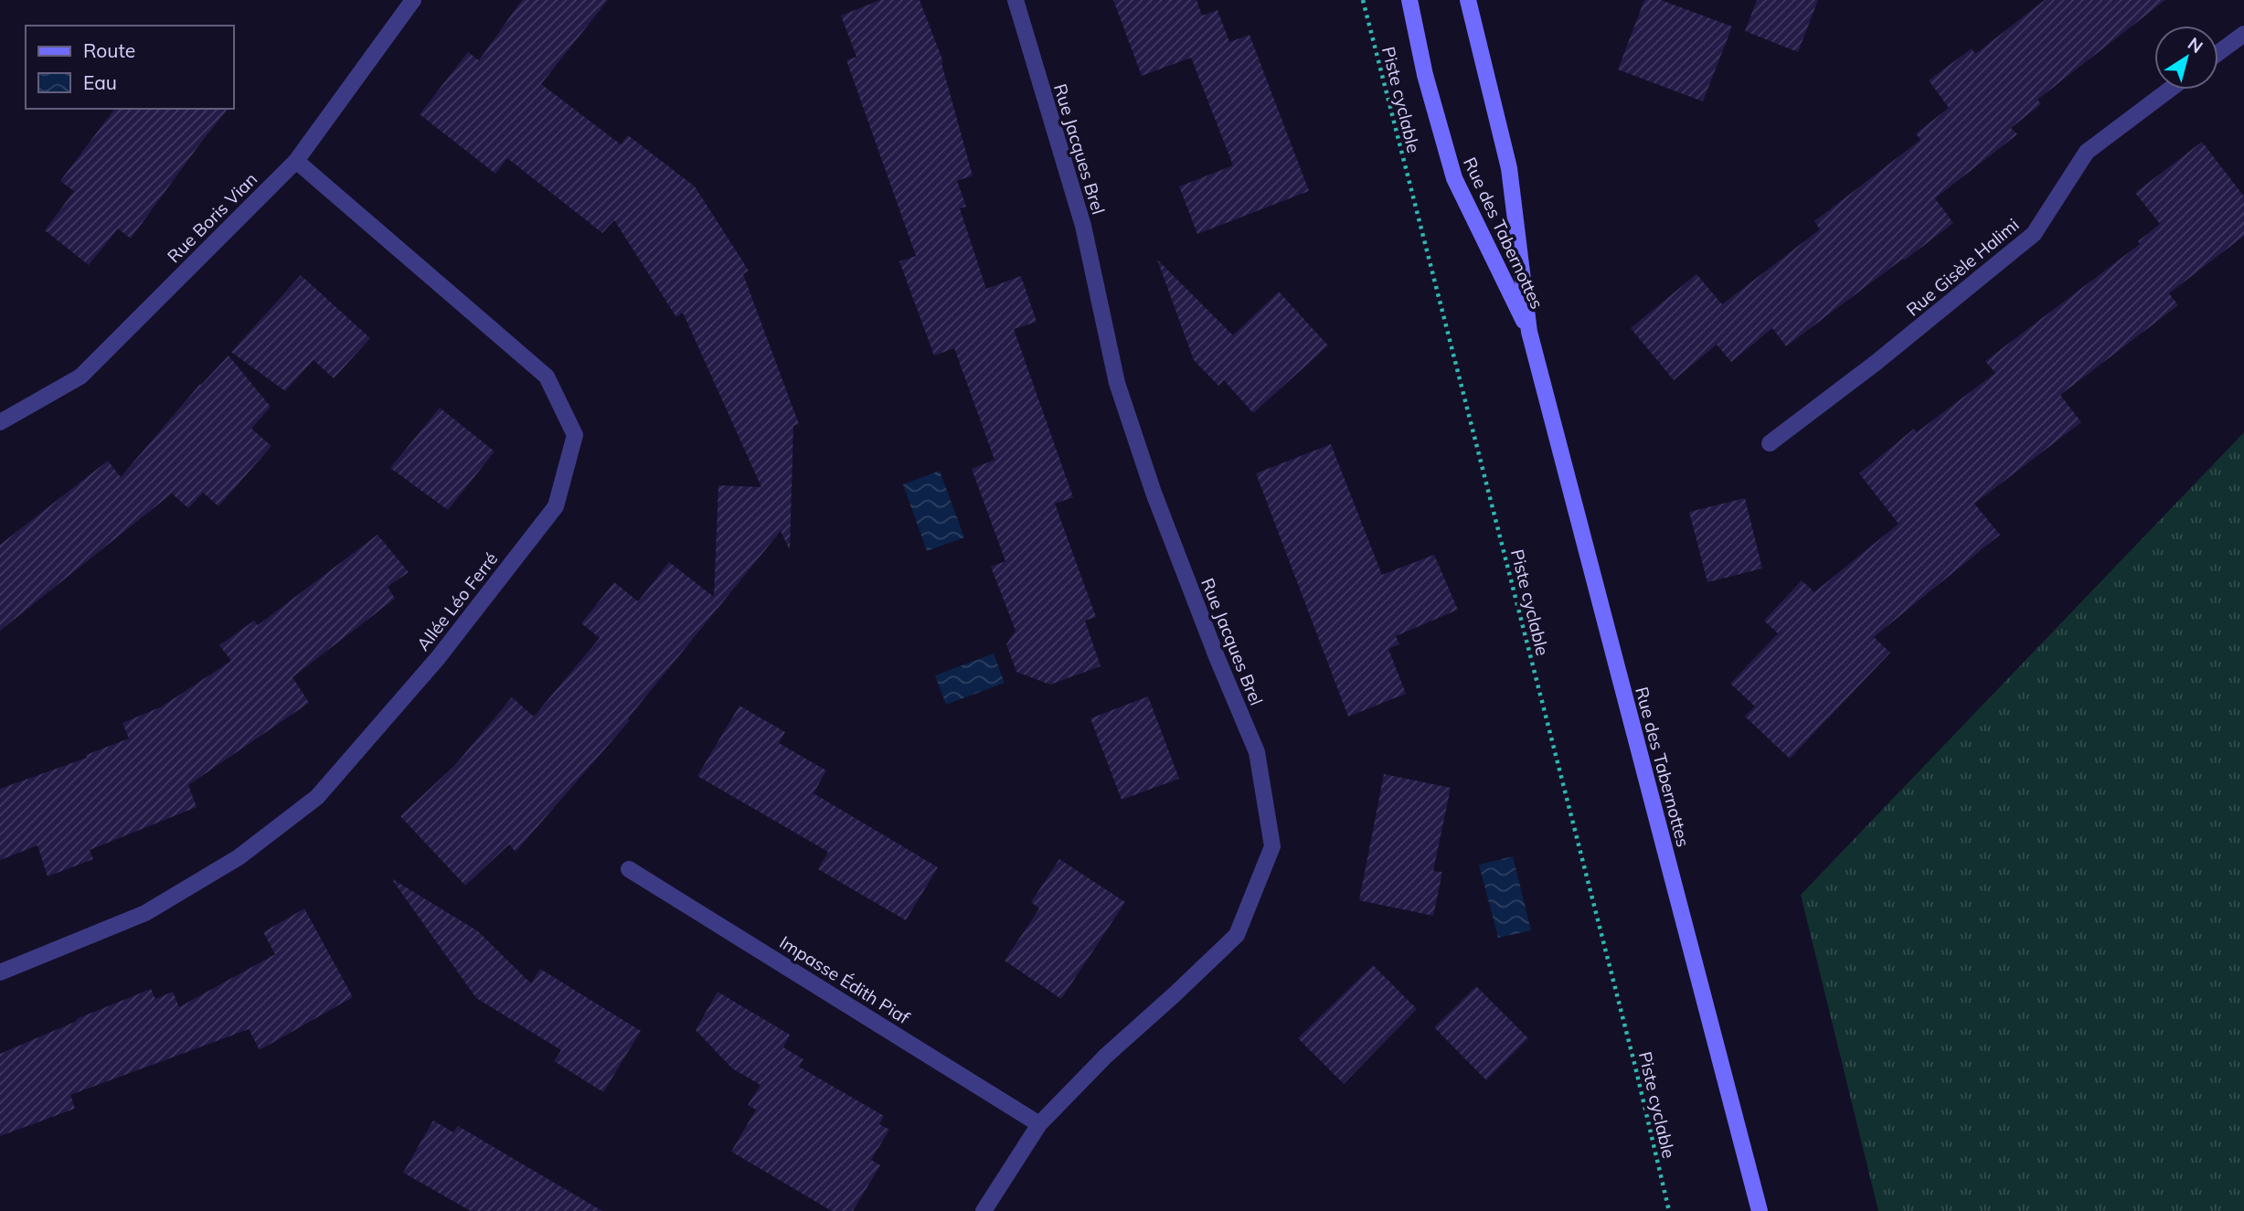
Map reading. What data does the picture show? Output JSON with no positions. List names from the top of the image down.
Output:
{
  "streets": {
    "street": [
      "Rue Jacques Brel",
      "Rue Boris Vian",
      "Rue des Tabernottes",
      "Rue Gisèle Halimi",
      "Allée Léo Ferré",
      "Impasse Édith Piaf"
    ],
    "path": ["Piste cyclable"]
  },
  "crossings": [
    ["Rue Jacques Brel", "Impasse Édith Piaf"],
    ["Rue Boris Vian", "Allée Léo Ferré"]
  ],
  "legend": ["Route", "Eau"],
  "north": "top right"
}
